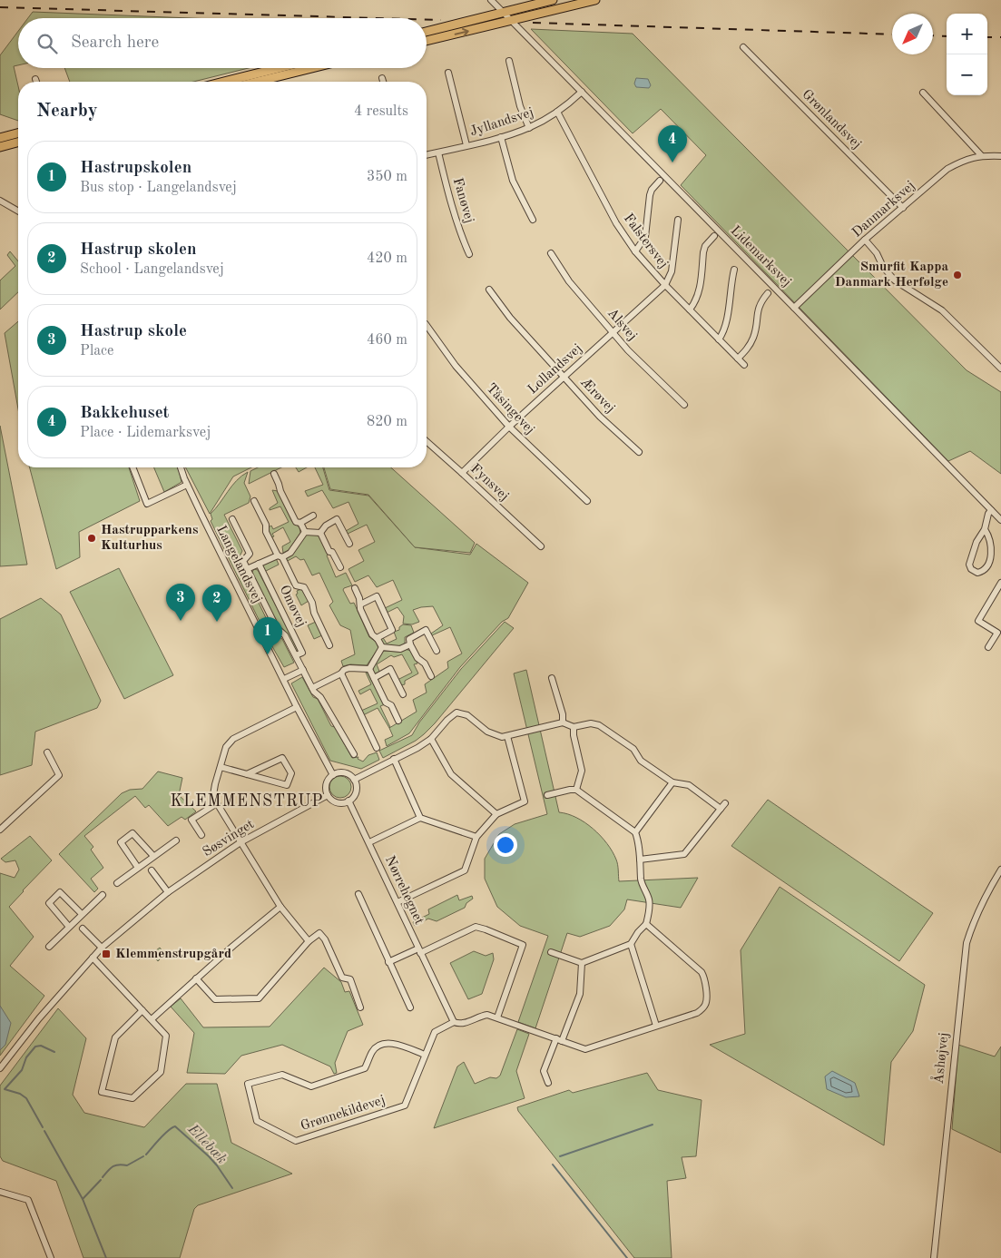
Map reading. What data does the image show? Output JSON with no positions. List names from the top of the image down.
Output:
{
  "streets": {
    "street": [
      "Grønlandsvej",
      "Jyllandsvej",
      "Fanøvej",
      "Danmarksvej",
      "Falstersvej",
      "Lidemarksvej",
      "Alsvej",
      "Lollandsvej",
      "Ærøvej",
      "Tåsingevej",
      "Fynsvej",
      "Langelandsvej",
      "Omøvej",
      "Søsvinget",
      "Nørrehegnet",
      "Åshøjvej",
      "Grønnekildevej"
    ]
  },
  "crossings": [
    ["Grønlandsvej", "Danmarksvej"],
    ["Jyllandsvej", "Fanøvej"],
    ["Jyllandsvej", "Falstersvej"],
    ["Jyllandsvej", "Lidemarksvej"],
    ["Danmarksvej", "Lidemarksvej"],
    ["Falstersvej", "Lollandsvej"],
    ["Alsvej", "Lollandsvej"],
    ["Lollandsvej", "Ærøvej"],
    ["Lollandsvej", "Tåsingevej"],
    ["Lollandsvej", "Fynsvej"],
    ["Langelandsvej", "Søsvinget"],
    ["Langelandsvej", "Nørrehegnet"],
    ["Søsvinget", "Nørrehegnet"],
    ["Nørrehegnet", "Grønnekildevej"]
  ],
  "districts": ["KLEMMENSTRUP"],
  "water": ["Ellebæk"],
  "places": {
    "other": ["Smurfit Kappa Danmark Herfølge", "Hastrupparkens Kulturhus"],
    "transit": ["Klemmenstrupgård"]
  },
  "north": "bottom left",
  "page": {
    "map_buttons": ["+", "−"],
    "search": "Search here",
    "heading": ["Nearby", "4 results"],
    "pins": [
      "4",
      "3",
      "2",
      "1"
    ],
    "list": [
      {
        "mark": "1",
        "name": "Hastrupskolen",
        "note": "Bus stop · Langelandsvej",
        "value": "350 m"
      },
      {
        "mark": "2",
        "name": "Hastrup skolen",
        "note": "School · Langelandsvej",
        "value": "420 m"
      },
      {
        "mark": "3",
        "name": "Hastrup skole",
        "note": "Place",
        "value": "460 m"
      },
      {
        "mark": "4",
        "name": "Bakkehuset",
        "note": "Place · Lidemarksvej",
        "value": "820 m"
      }
    ]
  }
}
